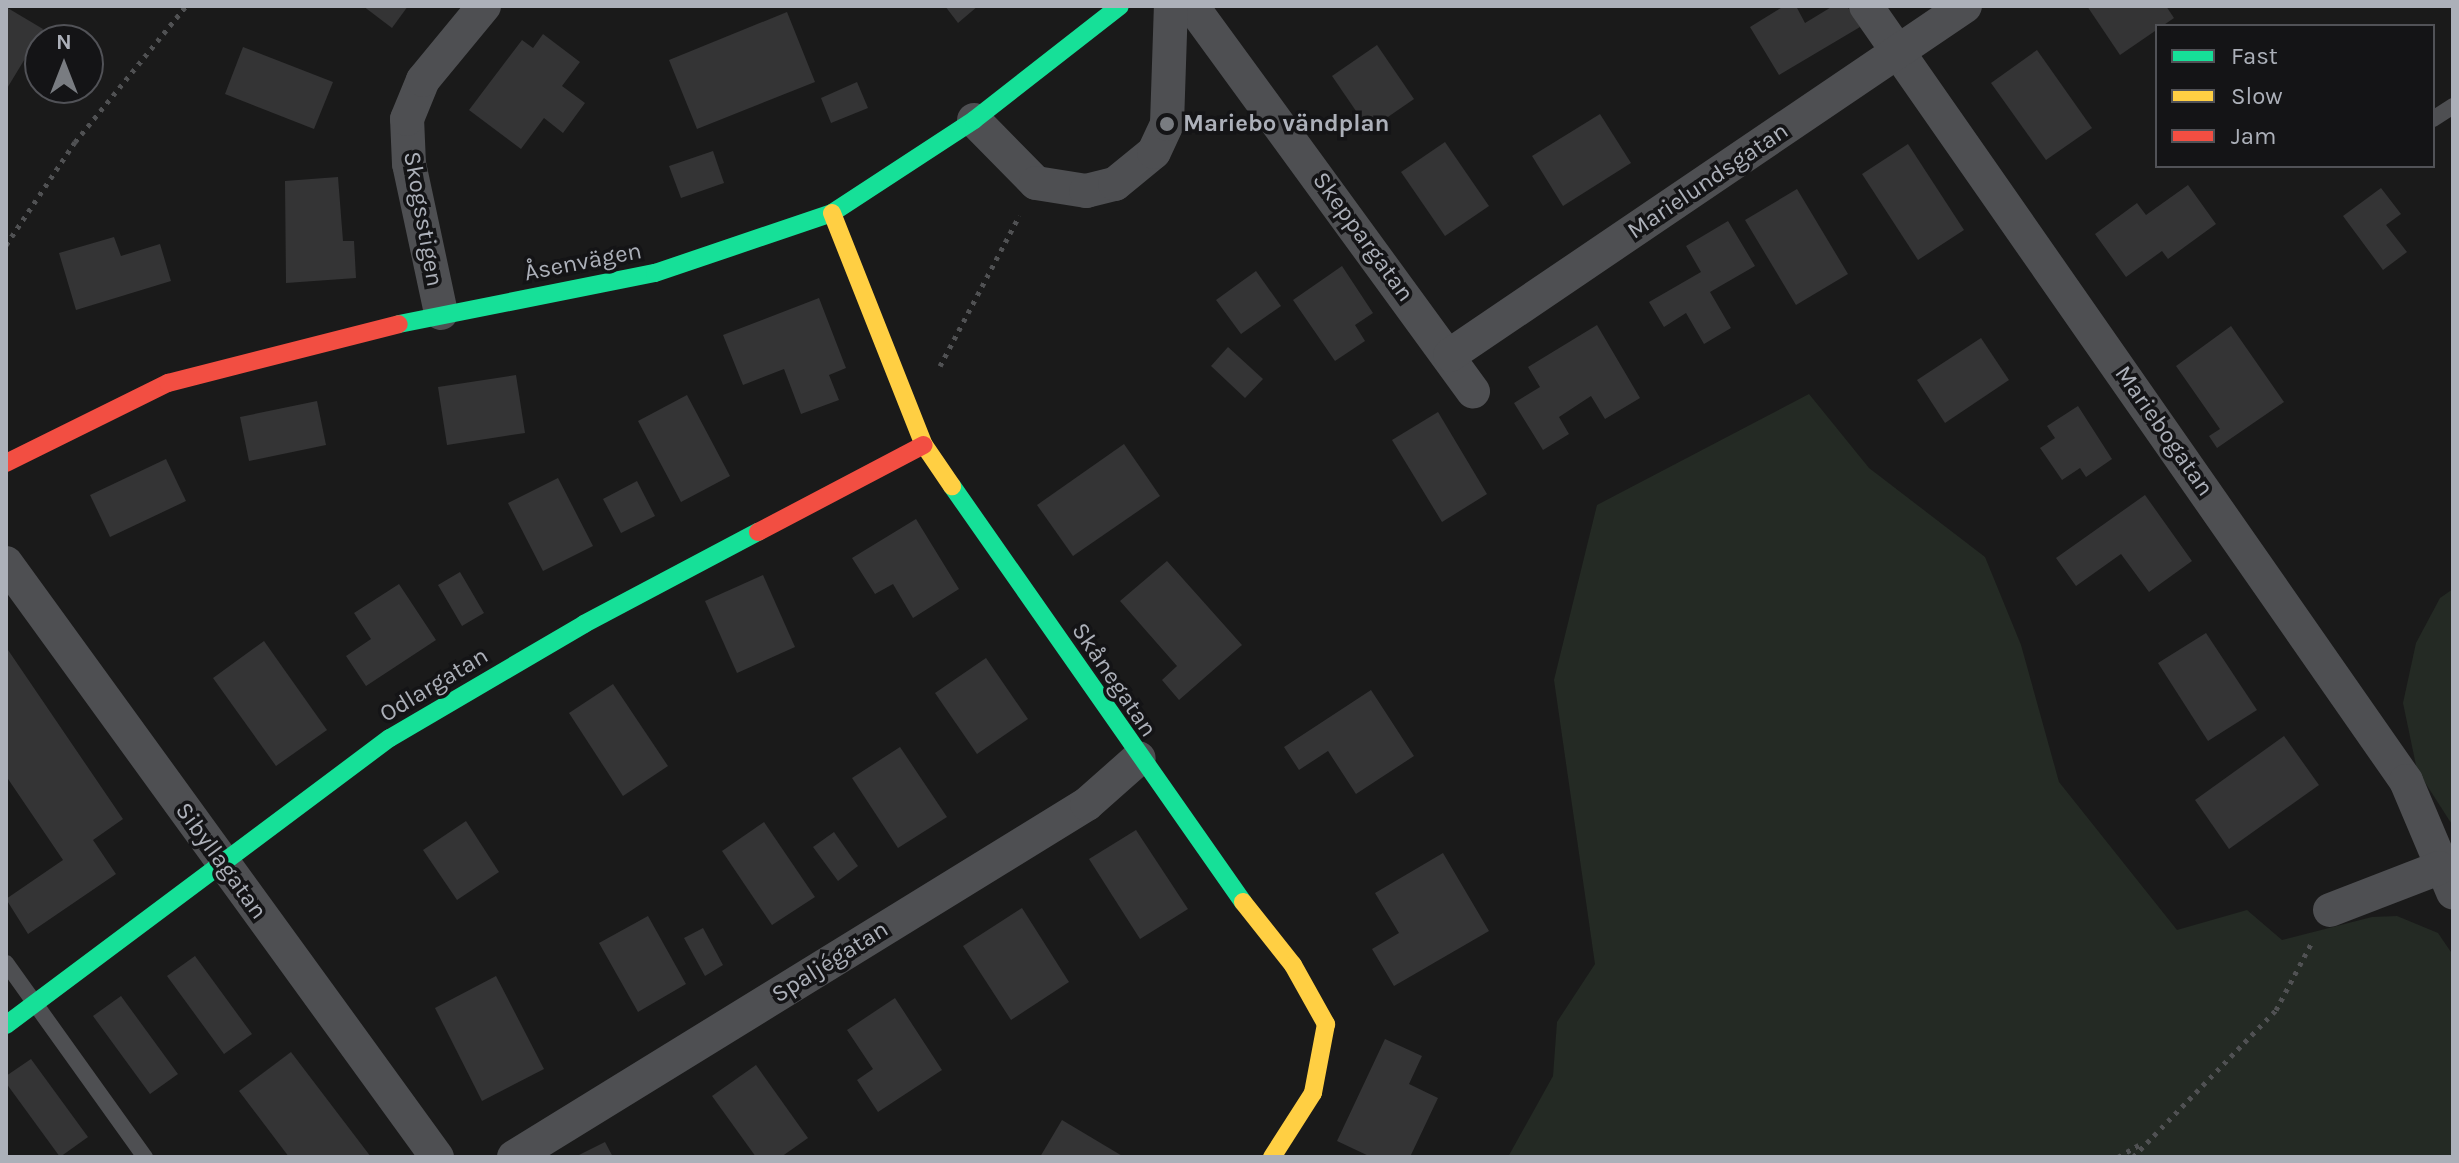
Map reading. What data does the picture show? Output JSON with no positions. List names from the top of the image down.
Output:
{
  "streets": {
    "street": [
      "Marielundsgatan",
      "Skogsstigen",
      "Skeppargatan",
      "Åsenvägen",
      "Mariebogatan",
      "Skånegatan",
      "Odlargatan",
      "Sibyllagatan",
      "Spaljégatan"
    ]
  },
  "crossings": [
    ["Marielundsgatan", "Skeppargatan"],
    ["Marielundsgatan", "Mariebogatan"],
    ["Skogsstigen", "Åsenvägen"],
    ["Åsenvägen", "Skånegatan"],
    ["Skånegatan", "Odlargatan"],
    ["Skånegatan", "Spaljégatan"],
    ["Odlargatan", "Sibyllagatan"]
  ],
  "places": ["Mariebo vändplan"],
  "legend": ["Fast", "Slow", "Jam"],
  "north": "top"
}
